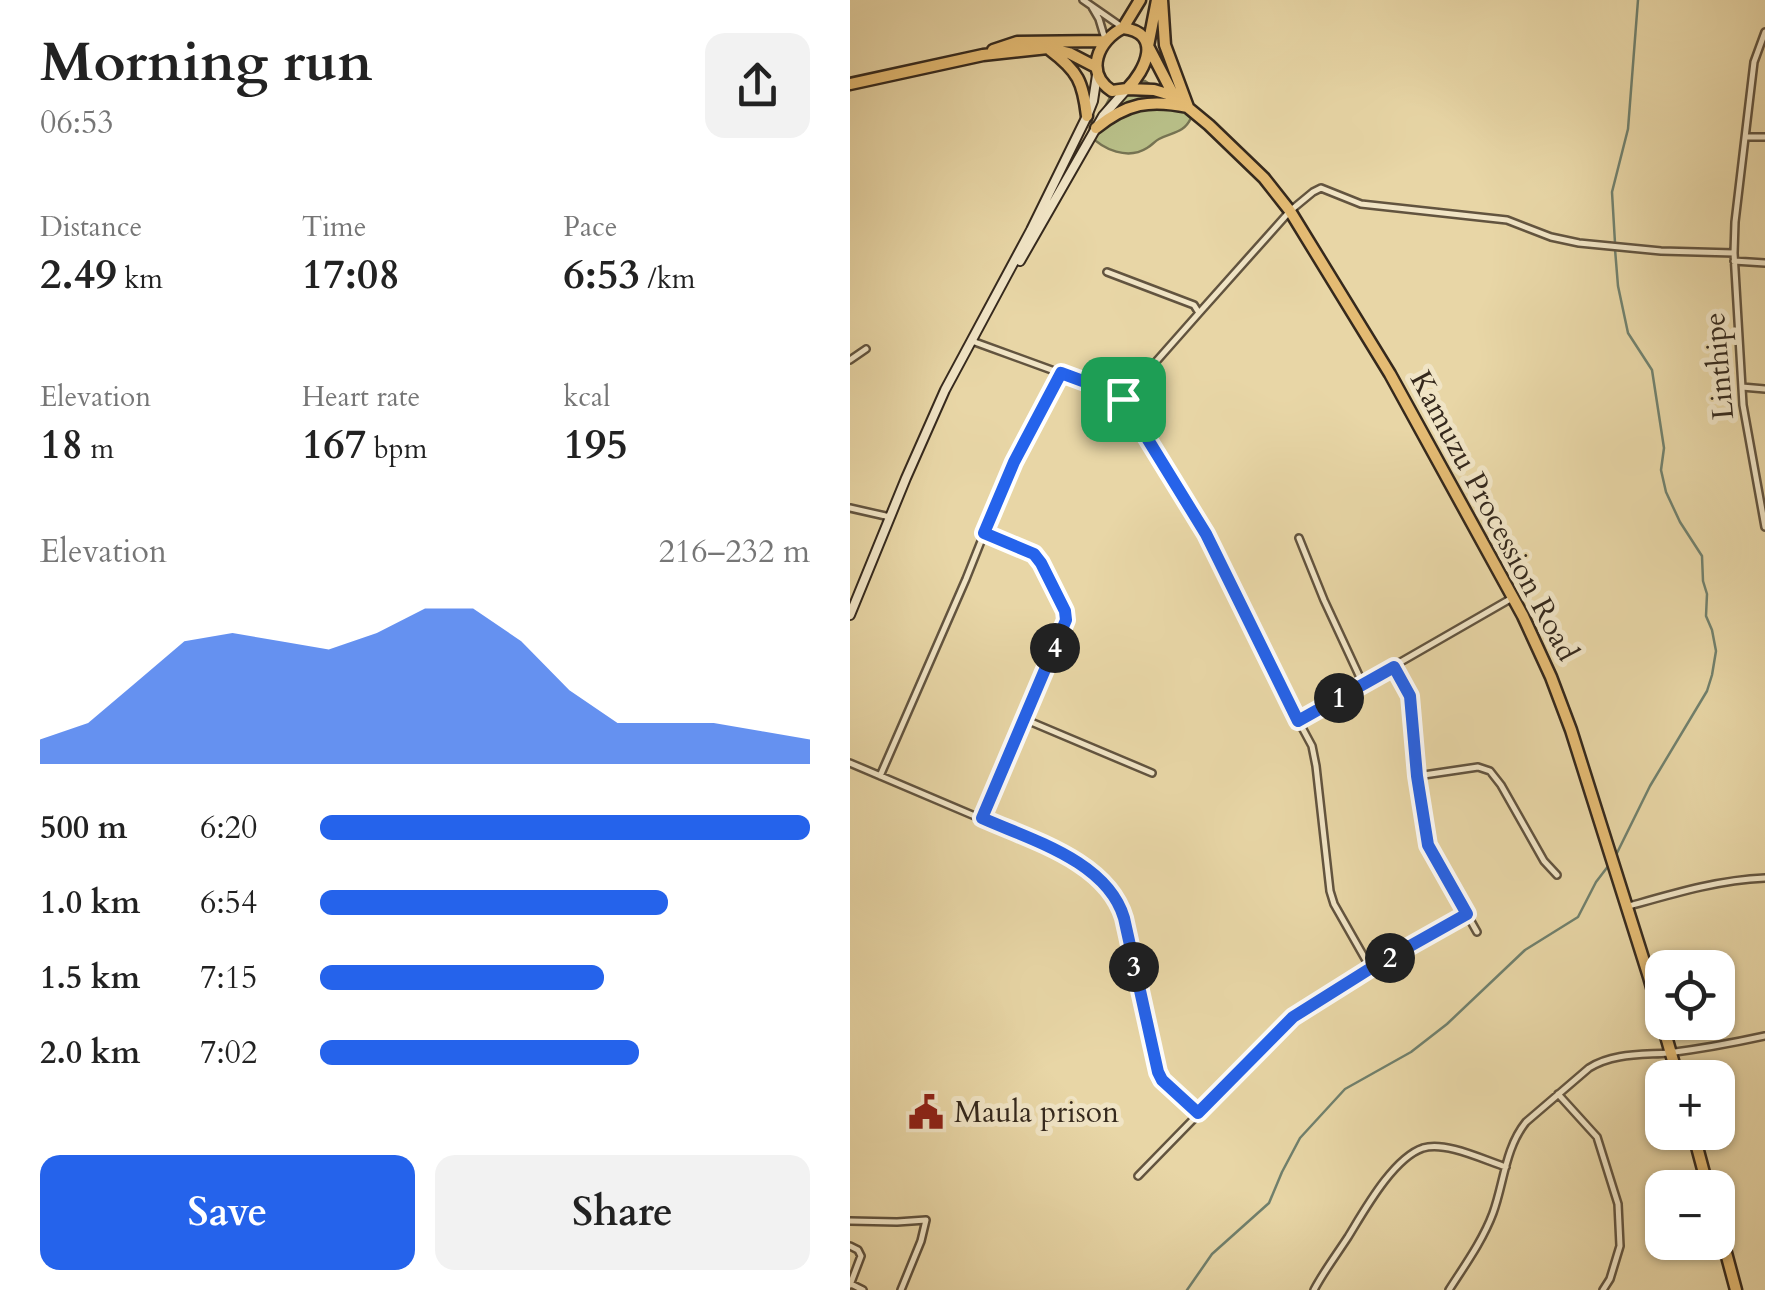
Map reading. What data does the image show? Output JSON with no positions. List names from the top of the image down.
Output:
{
  "streets": {
    "highway": ["Kamuzu Procession Road"],
    "street": ["Linthipe"]
  },
  "places": {
    "public building": ["Maula prison"]
  },
  "page": {
    "heading": ["Morning run", "06:53"],
    "stats": [
      ["Distance", "2.49 km"],
      ["Time", "17:08"],
      ["Pace", "6:53 /km"],
      ["Elevation", "18 m"],
      ["Heart rate", "167 bpm"],
      ["kcal", "195"]
    ],
    "chart": ["Elevation", "216–232 m"],
    "pins": [
      "4",
      "1",
      "2",
      "3"
    ],
    "list": [
      {
        "name": "500 m",
        "note": "6:20"
      },
      {
        "name": "1.0 km",
        "note": "6:54"
      },
      {
        "name": "1.5 km",
        "note": "7:15"
      },
      {
        "name": "2.0 km",
        "note": "7:02"
      }
    ],
    "map_buttons": ["+", "−"],
    "buttons": ["Save", "Share"]
  }
}
